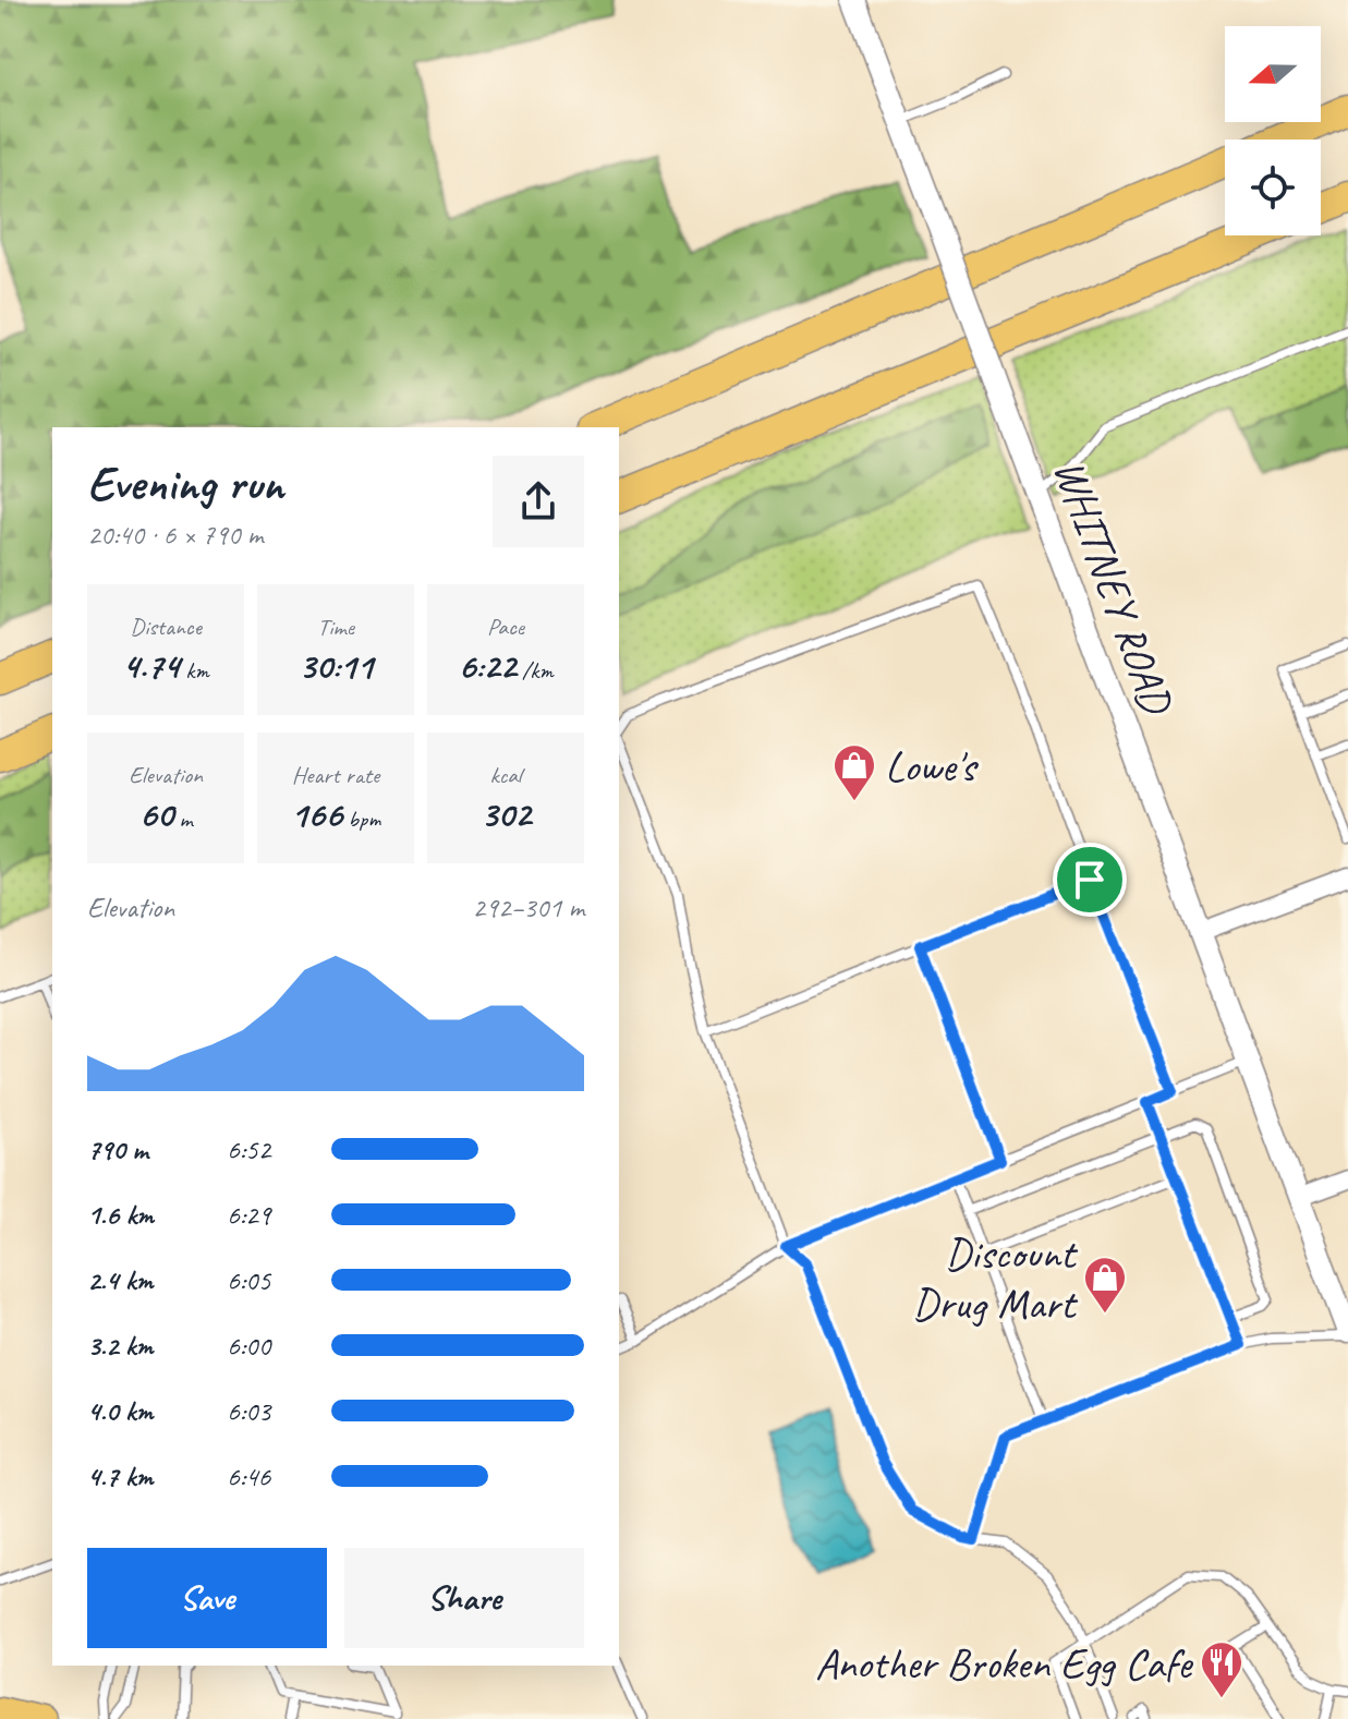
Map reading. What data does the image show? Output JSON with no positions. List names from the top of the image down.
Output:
{
  "streets": {
    "street": ["WHITNEY ROAD"]
  },
  "places": {
    "shop": ["Lowe's", "Discount Drug Mart"],
    "restaurant": ["Another Broken Egg Cafe"]
  },
  "north": "left",
  "page": {
    "heading": ["Evening run", "20:40 · 6 × 790 m"],
    "stats": [
      ["Distance", "4.74 km"],
      ["Time", "30:11"],
      ["Pace", "6:22 /km"],
      ["Elevation", "60 m"],
      ["Heart rate", "166 bpm"],
      ["kcal", "302"]
    ],
    "chart": ["Elevation", "292–301 m"],
    "list": [
      {
        "name": "790 m",
        "note": "6:52"
      },
      {
        "name": "1.6 km",
        "note": "6:29"
      },
      {
        "name": "2.4 km",
        "note": "6:05"
      },
      {
        "name": "3.2 km",
        "note": "6:00"
      },
      {
        "name": "4.0 km",
        "note": "6:03"
      },
      {
        "name": "4.7 km",
        "note": "6:46"
      }
    ],
    "buttons": ["Save", "Share"]
  }
}
